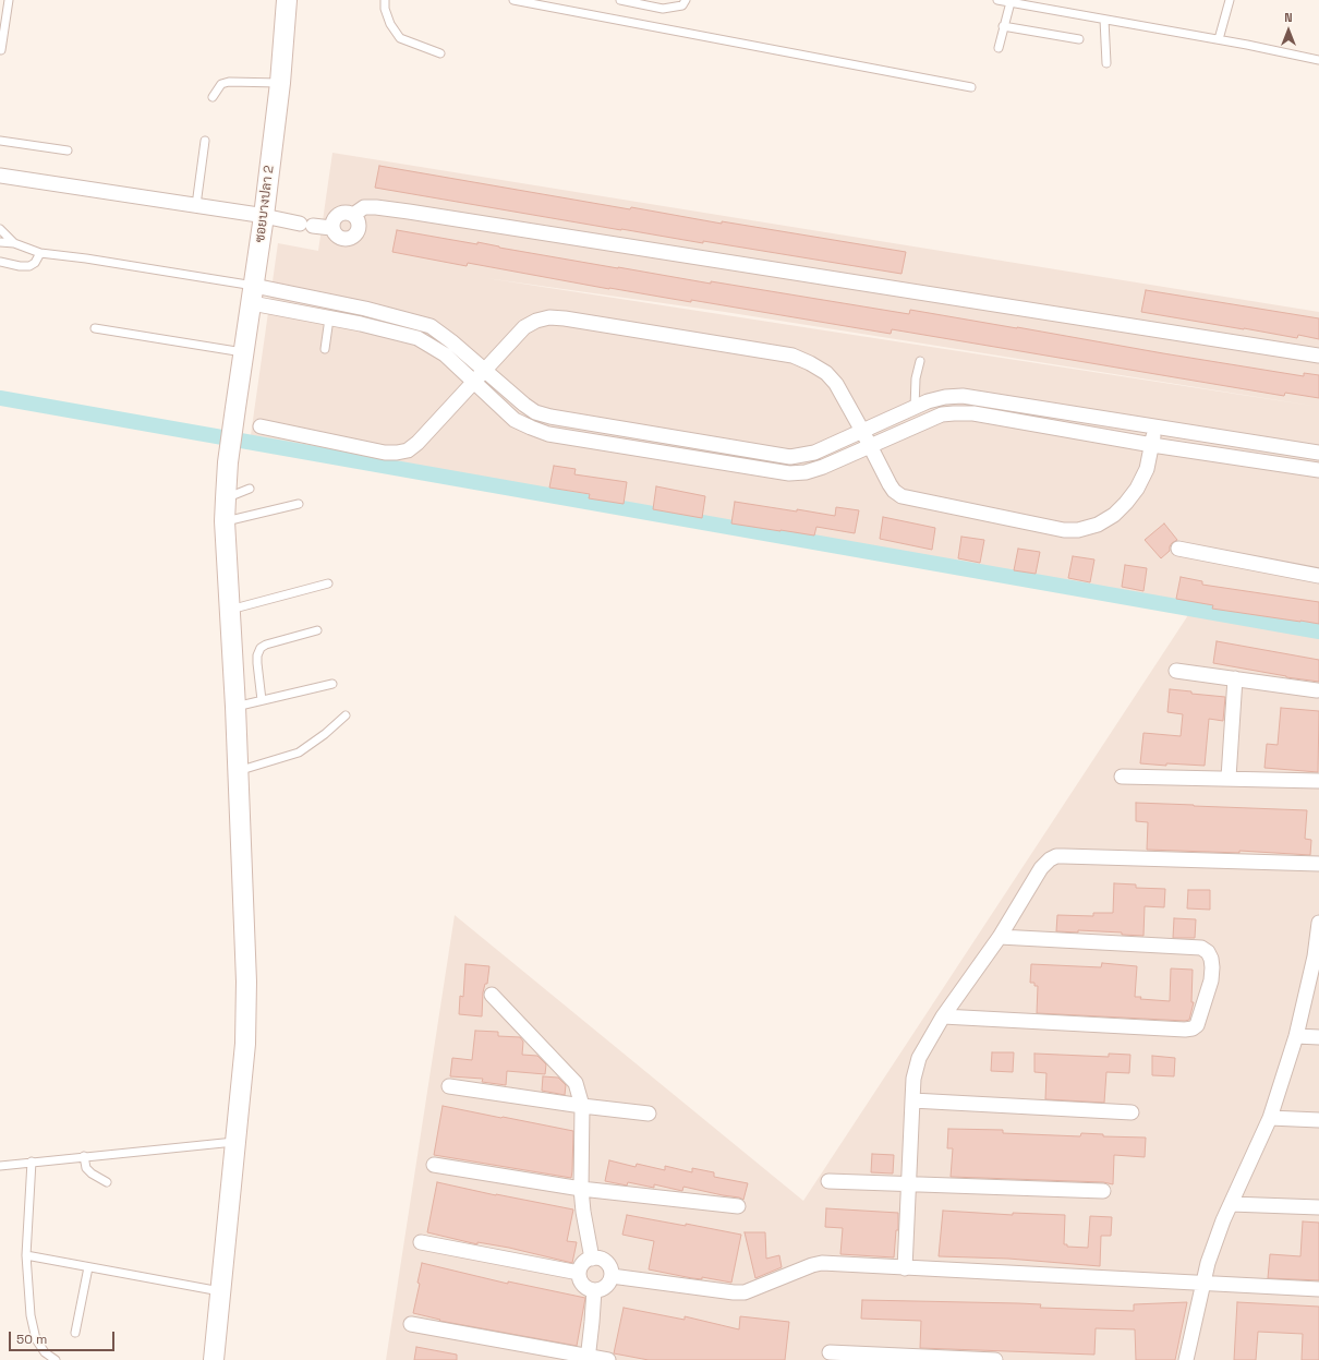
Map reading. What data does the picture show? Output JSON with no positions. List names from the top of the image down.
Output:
{
  "streets": {
    "street": ["ซอยบางปลา 2"]
  },
  "scale_bar": "50 m",
  "north": "top"
}
